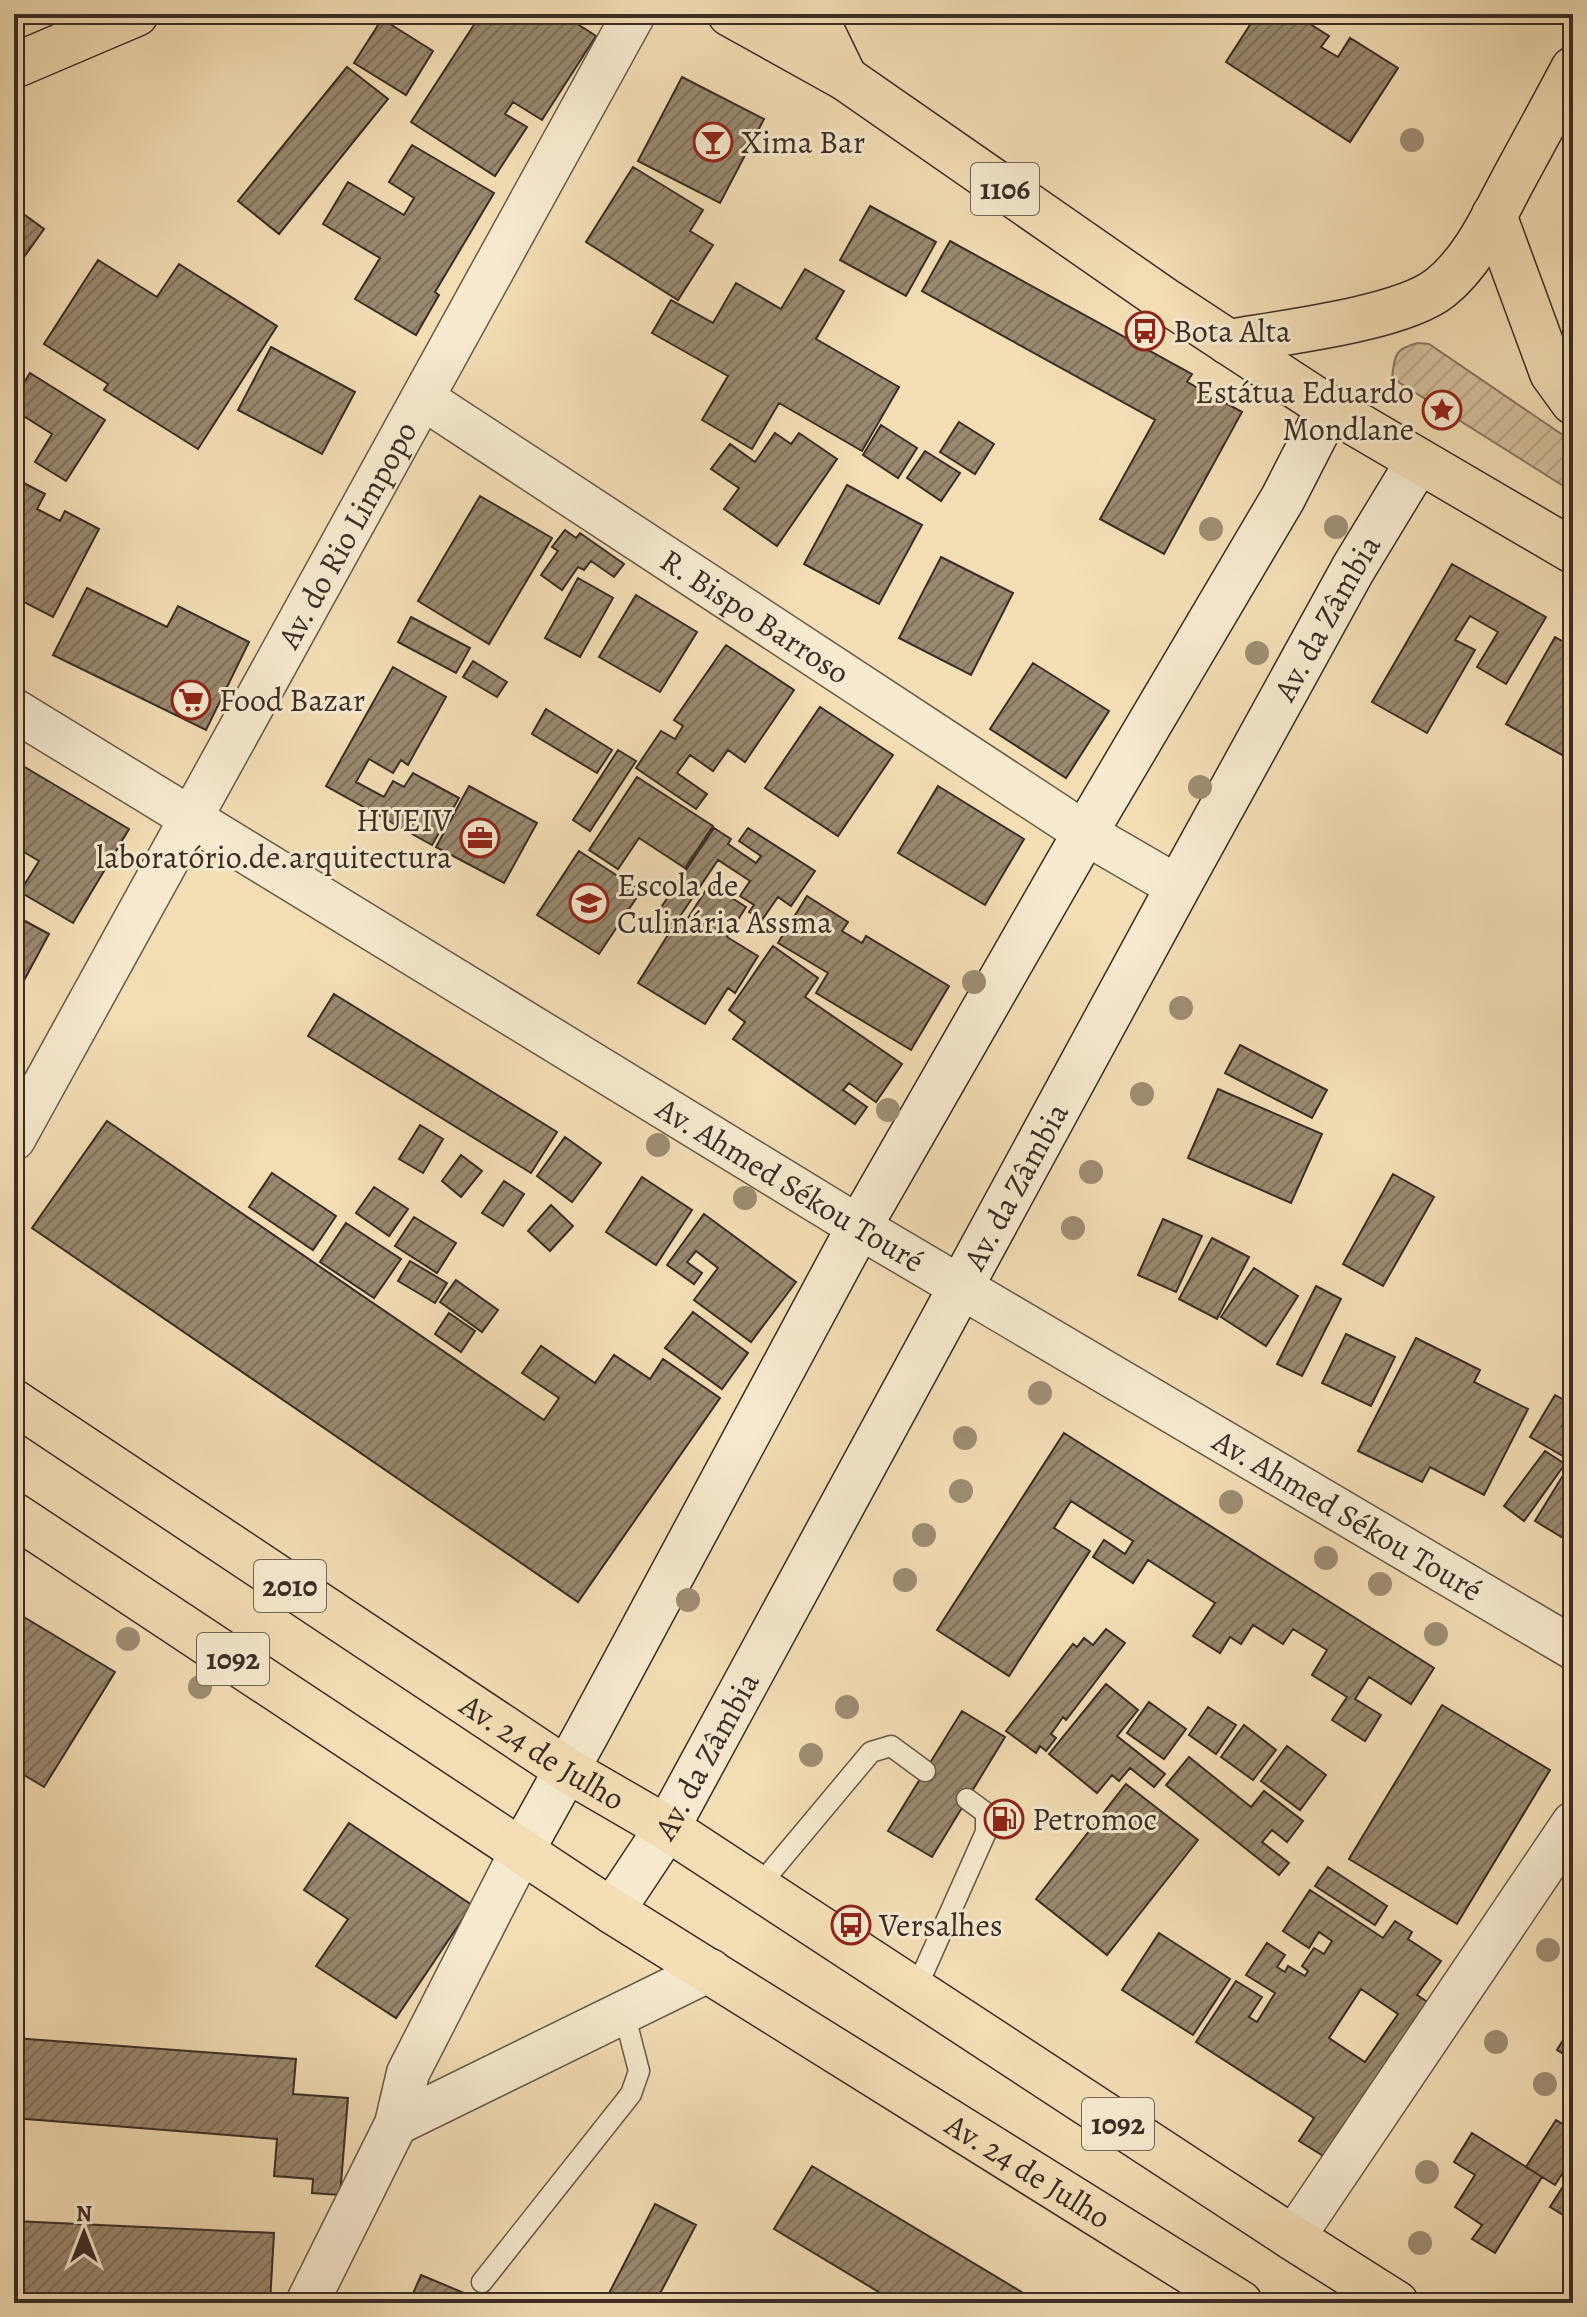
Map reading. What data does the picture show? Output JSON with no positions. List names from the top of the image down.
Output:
{
  "streets": {
    "main road": [
      "1106",
      "2010",
      "1092",
      "Av. 24 de Julho"
    ],
    "street": [
      "Av. do Rio Limpopo",
      "R. Bispo Barroso",
      "Av. da Zâmbia",
      "Av. Ahmed Sékou Touré"
    ]
  },
  "crossings": [
    ["1106", "Av. da Zâmbia"],
    ["Av. do Rio Limpopo", "R. Bispo Barroso"],
    ["Av. do Rio Limpopo", "Av. Ahmed Sékou Touré"],
    ["R. Bispo Barroso", "Av. da Zâmbia"],
    ["Av. da Zâmbia", "Av. Ahmed Sékou Touré"],
    ["Av. da Zâmbia", "Av. 24 de Julho"]
  ],
  "places": {
    "bar": ["Xima Bar"],
    "bus stop": ["Bota Alta", "Versalhes"],
    "place": ["Estátua Eduardo Mondlane"],
    "supermarket": ["Food Bazar"],
    "office": ["HUEIV laboratório.de.arquitectura"],
    "school or university": ["Escola de Culinária Assma"],
    "fuel station": ["Petromoc"]
  },
  "north": "top"
}
